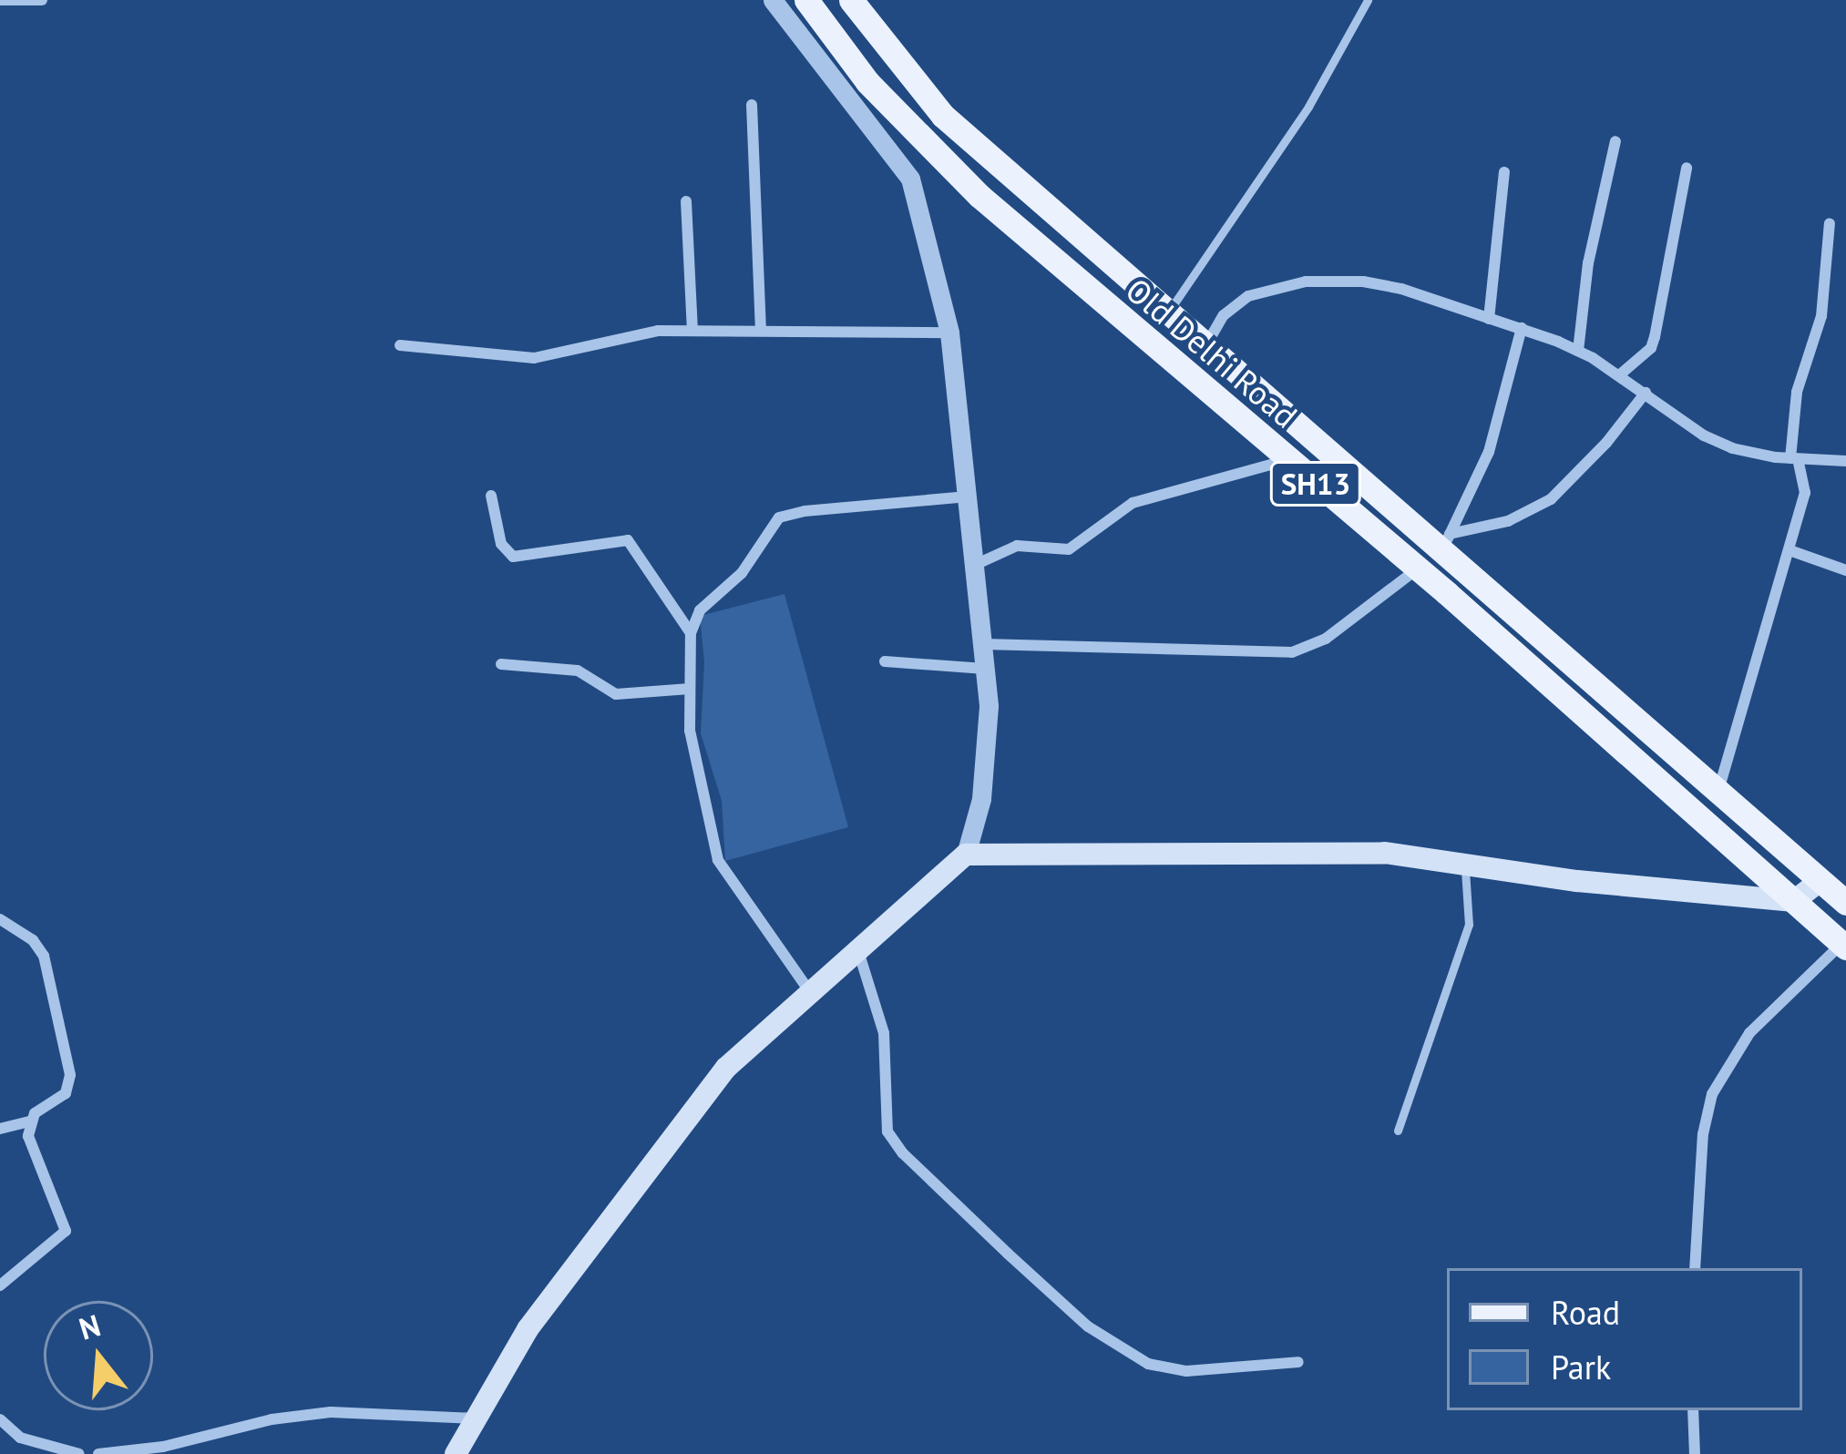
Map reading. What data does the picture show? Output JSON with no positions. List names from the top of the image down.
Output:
{
  "streets": {
    "main road": ["Old Delhi Road", "SH13"]
  },
  "legend": ["Road", "Park"],
  "north": "top"
}
